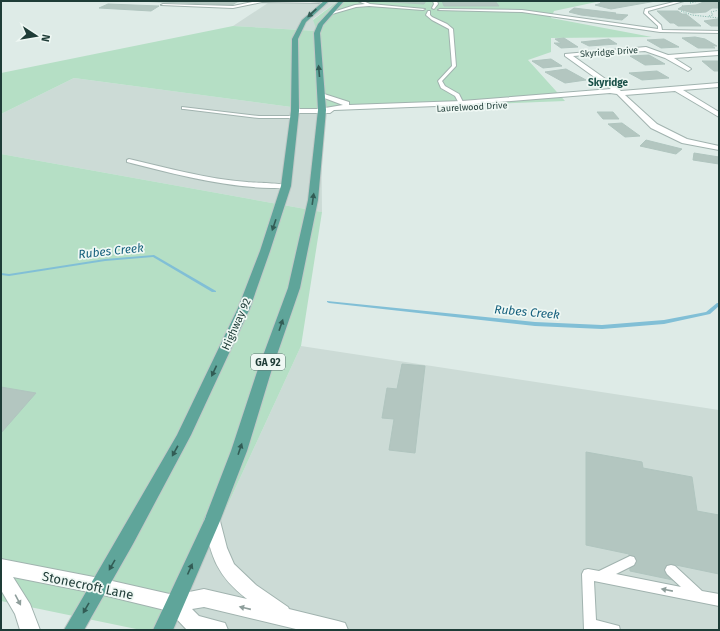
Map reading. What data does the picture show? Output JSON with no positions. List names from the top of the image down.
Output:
{
  "streets": {
    "main road": ["Highway 92", "GA 92"],
    "street": ["Skyridge Drive", "Laurelwood Drive", "Stonecroft Lane"]
  },
  "crossings": [
    ["Skyridge Drive", "Laurelwood Drive"],
    ["Laurelwood Drive", "Highway 92"],
    ["Laurelwood Drive", "GA 92"],
    ["Highway 92", "Stonecroft Lane"],
    ["GA 92", "Stonecroft Lane"]
  ],
  "districts": ["Skyridge"],
  "water": ["Rubes Creek"],
  "north": "right"
}
